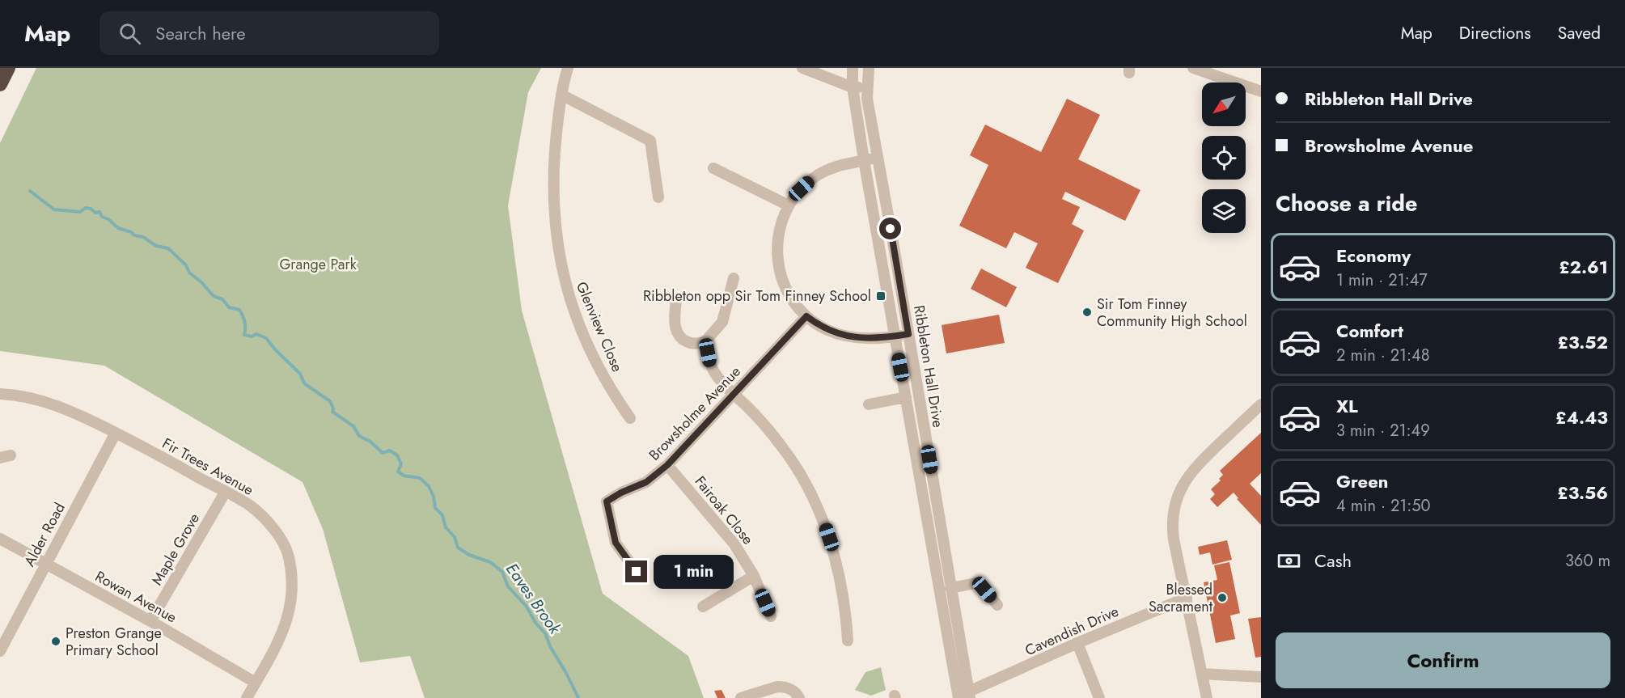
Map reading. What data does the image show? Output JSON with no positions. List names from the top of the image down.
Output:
{
  "streets": {
    "street": [
      "Glenview Close",
      "Ribbleton Hall Drive",
      "Browsholme Avenue",
      "Fir Trees Avenue",
      "Fairoak Close",
      "Alder Road",
      "Maple Grove",
      "Rowan Avenue",
      "Cavendish Drive"
    ]
  },
  "crossings": [
    ["Ribbleton Hall Drive", "Cavendish Drive"],
    ["Browsholme Avenue", "Fairoak Close"],
    ["Fir Trees Avenue", "Alder Road"],
    ["Fir Trees Avenue", "Maple Grove"],
    ["Fir Trees Avenue", "Rowan Avenue"],
    ["Alder Road", "Rowan Avenue"],
    ["Maple Grove", "Rowan Avenue"]
  ],
  "water": ["Eaves Brook"],
  "parks": ["Grange Park"],
  "places": {
    "transit": ["Ribbleton opp Sir Tom Finney School"],
    "other": ["Sir Tom Finney Community High School", "Blessed Sacrament", "Preston Grange Primary School"]
  },
  "north": "bottom left",
  "page": {
    "header": "Map",
    "search": "Search here",
    "nav": ["Map", "Directions", "Saved"],
    "banner": ["Ribbleton Hall Drive", "Browsholme Avenue"],
    "heading": "Choose a ride",
    "list": [
      {
        "name": "Economy",
        "note": "1 min · 21:47",
        "value": "£2.61"
      },
      {
        "name": "Comfort",
        "note": "2 min · 21:48",
        "value": "£3.52"
      },
      {
        "name": "XL",
        "note": "3 min · 21:49",
        "value": "£4.43"
      },
      {
        "name": "Green",
        "note": "4 min · 21:50",
        "value": "£3.56"
      }
    ],
    "pay": ["Cash", "360 m"],
    "bubble": "1 min",
    "buttons": "Confirm"
  }
}
